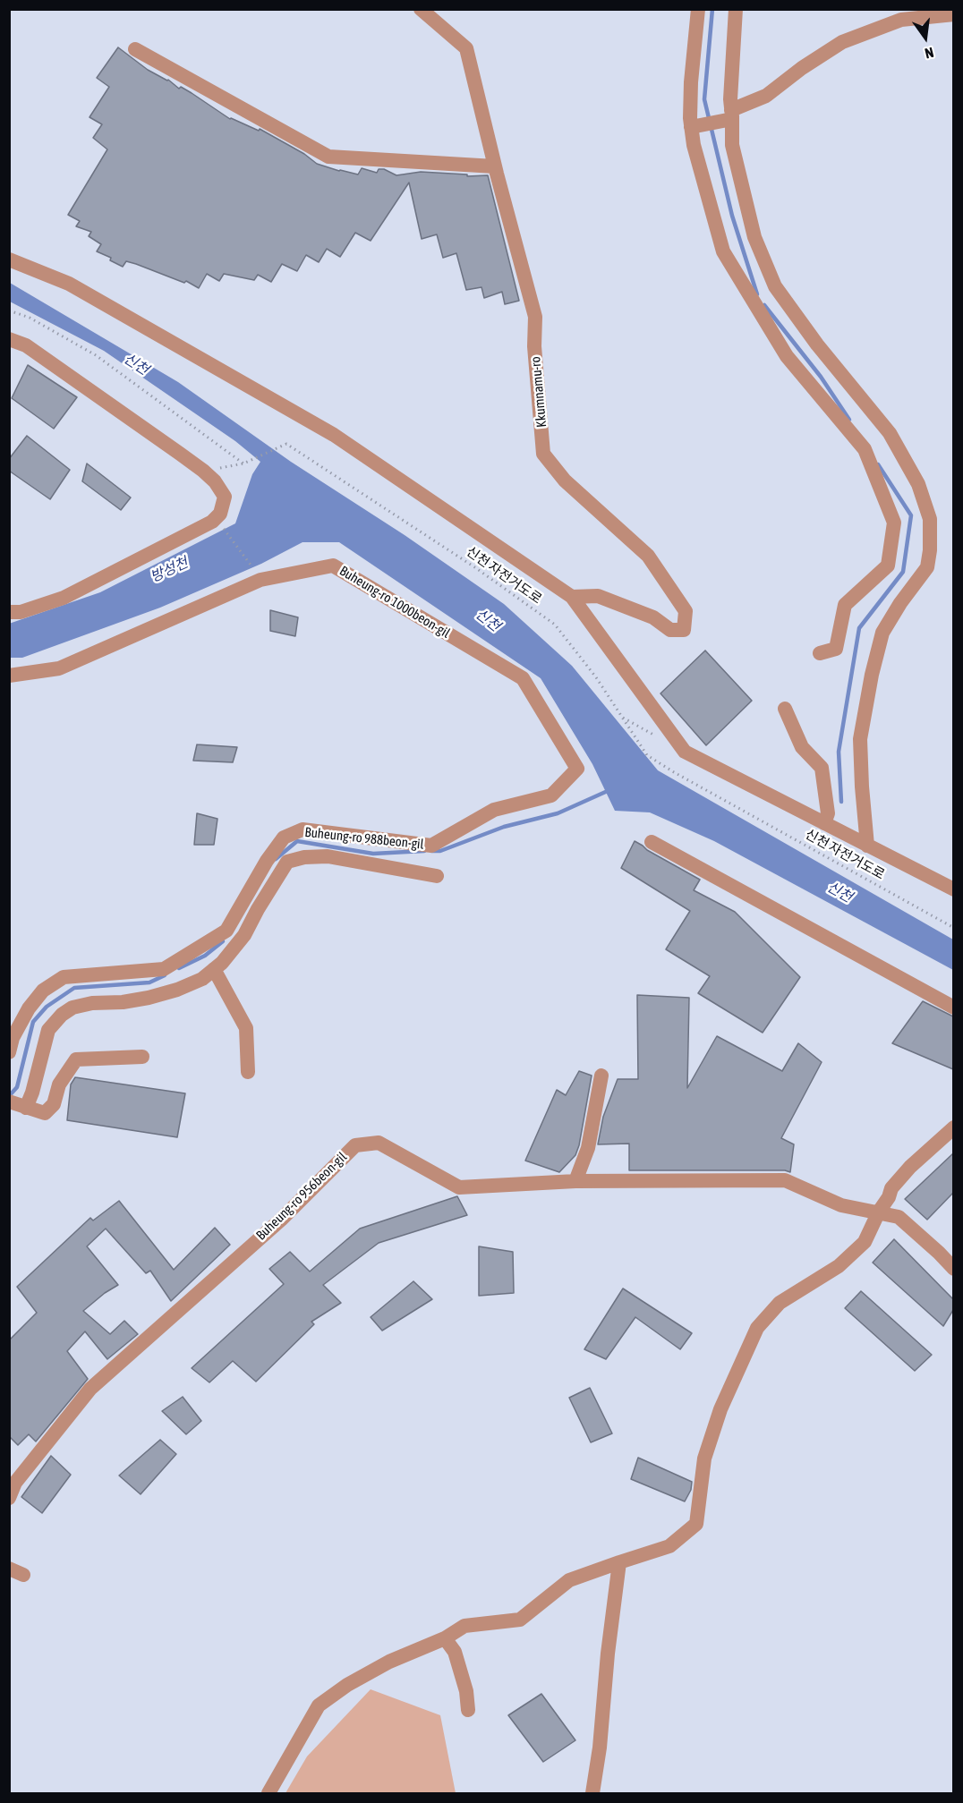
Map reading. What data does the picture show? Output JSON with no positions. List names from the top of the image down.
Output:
{
  "streets": {
    "street": [
      "Kkumnamu-ro",
      "Buheung-ro 1000beon-gil",
      "Buheung-ro 988beon-gil",
      "Buheung-ro 956beon-gil"
    ],
    "path": ["신천 자전거도로"]
  },
  "crossings": [
    ["Buheung-ro 1000beon-gil", "Buheung-ro 988beon-gil"]
  ],
  "water": ["신천", "방성천"],
  "north": "bottom"
}
